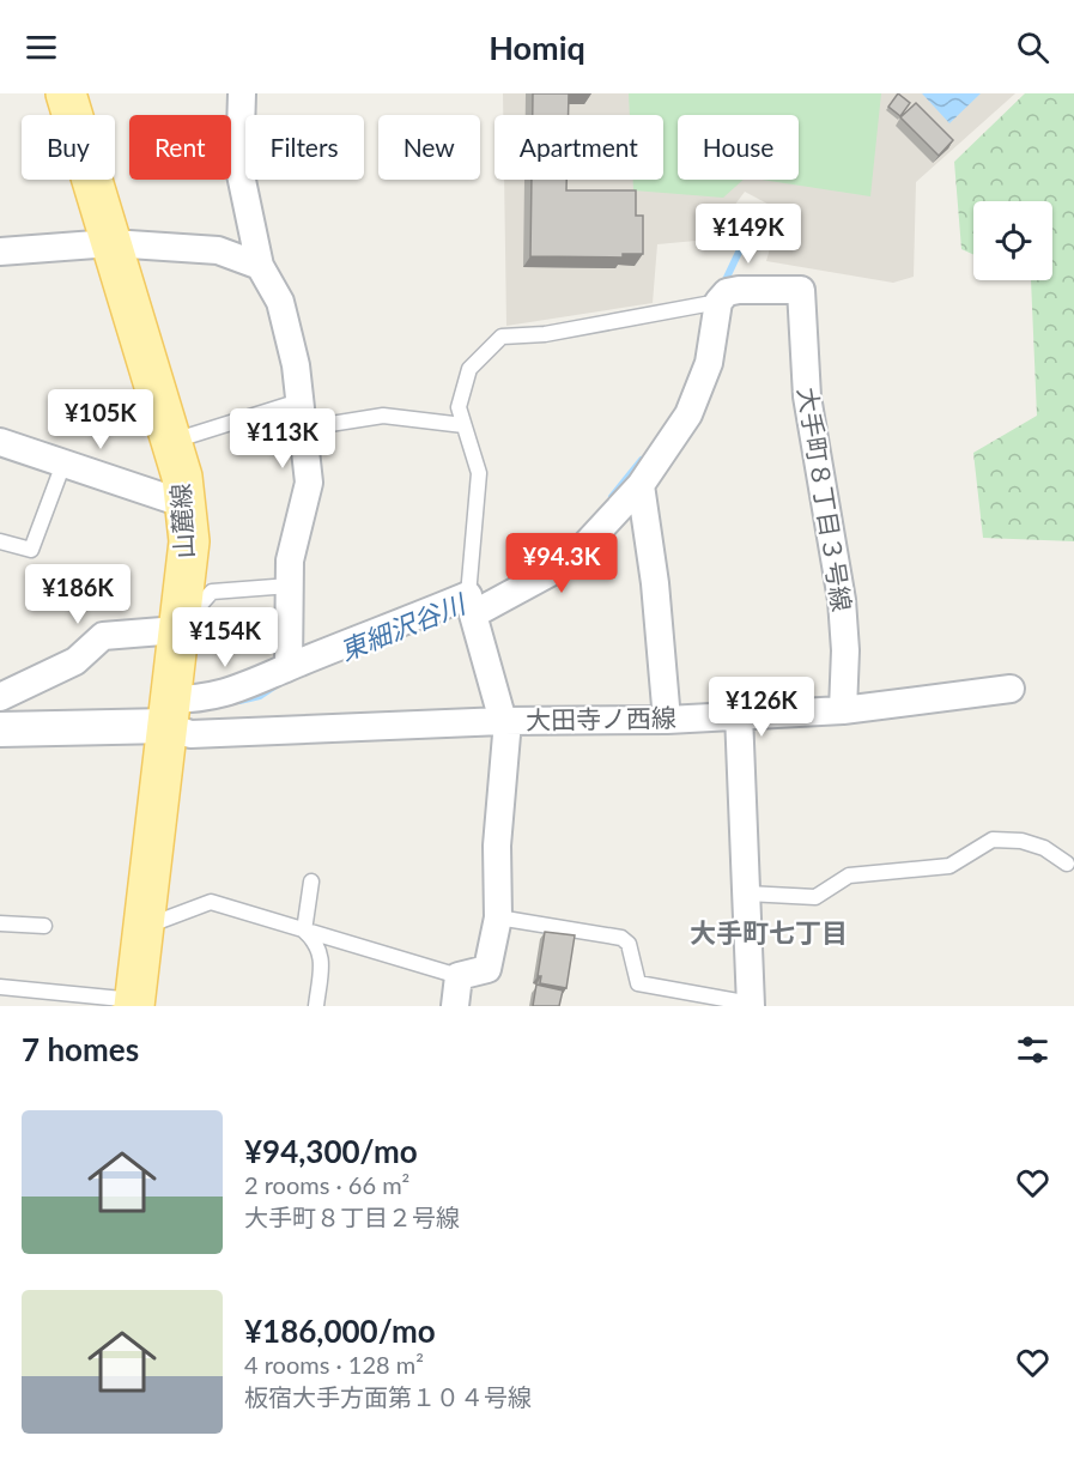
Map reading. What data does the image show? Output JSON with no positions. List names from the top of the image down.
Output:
{
  "streets": {
    "main road": ["山麓線"],
    "street": ["大手町８丁目３号線", "大田寺ノ西線"]
  },
  "crossings": [
    ["大手町８丁目３号線", "大田寺ノ西線"],
    ["山麓線", "大田寺ノ西線"]
  ],
  "districts": ["大手町七丁目"],
  "water": ["東細沢谷川"],
  "page": {
    "header": "Homiq",
    "chip": [
      "Buy",
      "Rent",
      "Filters",
      "New",
      "Apartment",
      "House"
    ],
    "price": [
      "¥149K",
      "¥105K",
      "¥113K",
      "¥94.3K",
      "¥186K",
      "¥154K",
      "¥126K"
    ],
    "heading": "7 homes",
    "list": [
      {
        "name": "¥94,300/mo",
        "note": "2 rooms · 66 m² · 大手町８丁目２号線"
      },
      {
        "name": "¥186,000/mo",
        "note": "4 rooms · 128 m² · 板宿大手方面第１０４号線"
      }
    ]
  }
}
